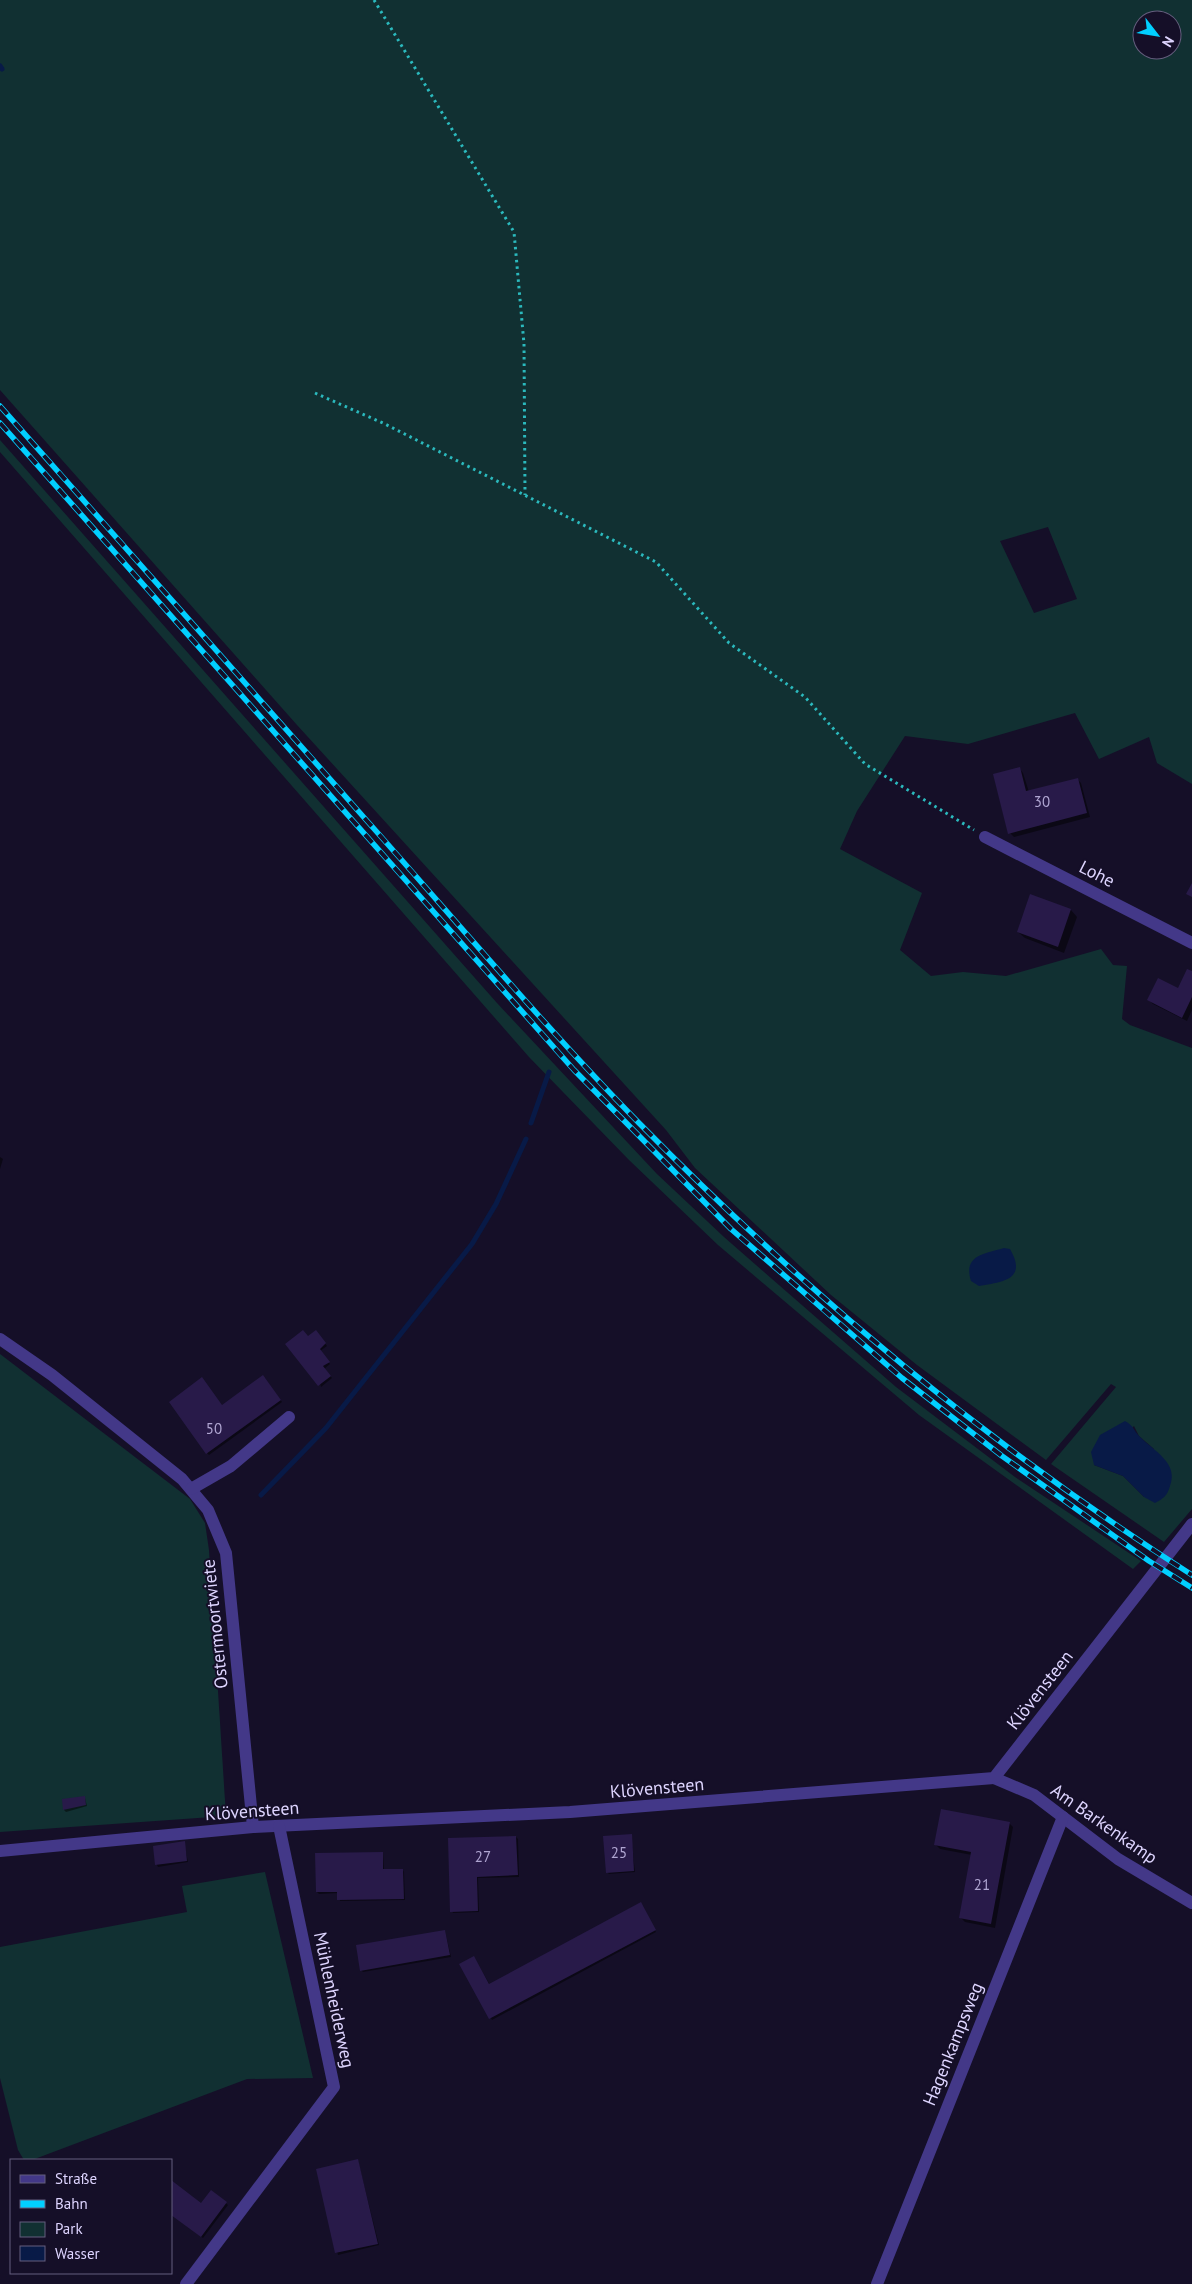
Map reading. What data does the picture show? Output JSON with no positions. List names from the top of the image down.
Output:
{
  "streets": {
    "street": [
      "Lohe",
      "Ostermoortwiete",
      "Klövensteen",
      "Am Barkenkamp",
      "Mühlenheiderweg",
      "Hagenkampsweg"
    ]
  },
  "crossings": [
    ["Ostermoortwiete", "Klövensteen"],
    ["Klövensteen", "Am Barkenkamp"],
    ["Klövensteen", "Mühlenheiderweg"],
    ["Am Barkenkamp", "Hagenkampsweg"]
  ],
  "house_numbers": [
    "30",
    "50",
    "25",
    "27",
    "21"
  ],
  "legend": [
    "Straße",
    "Bahn",
    "Park",
    "Wasser"
  ],
  "north": "bottom right"
}
